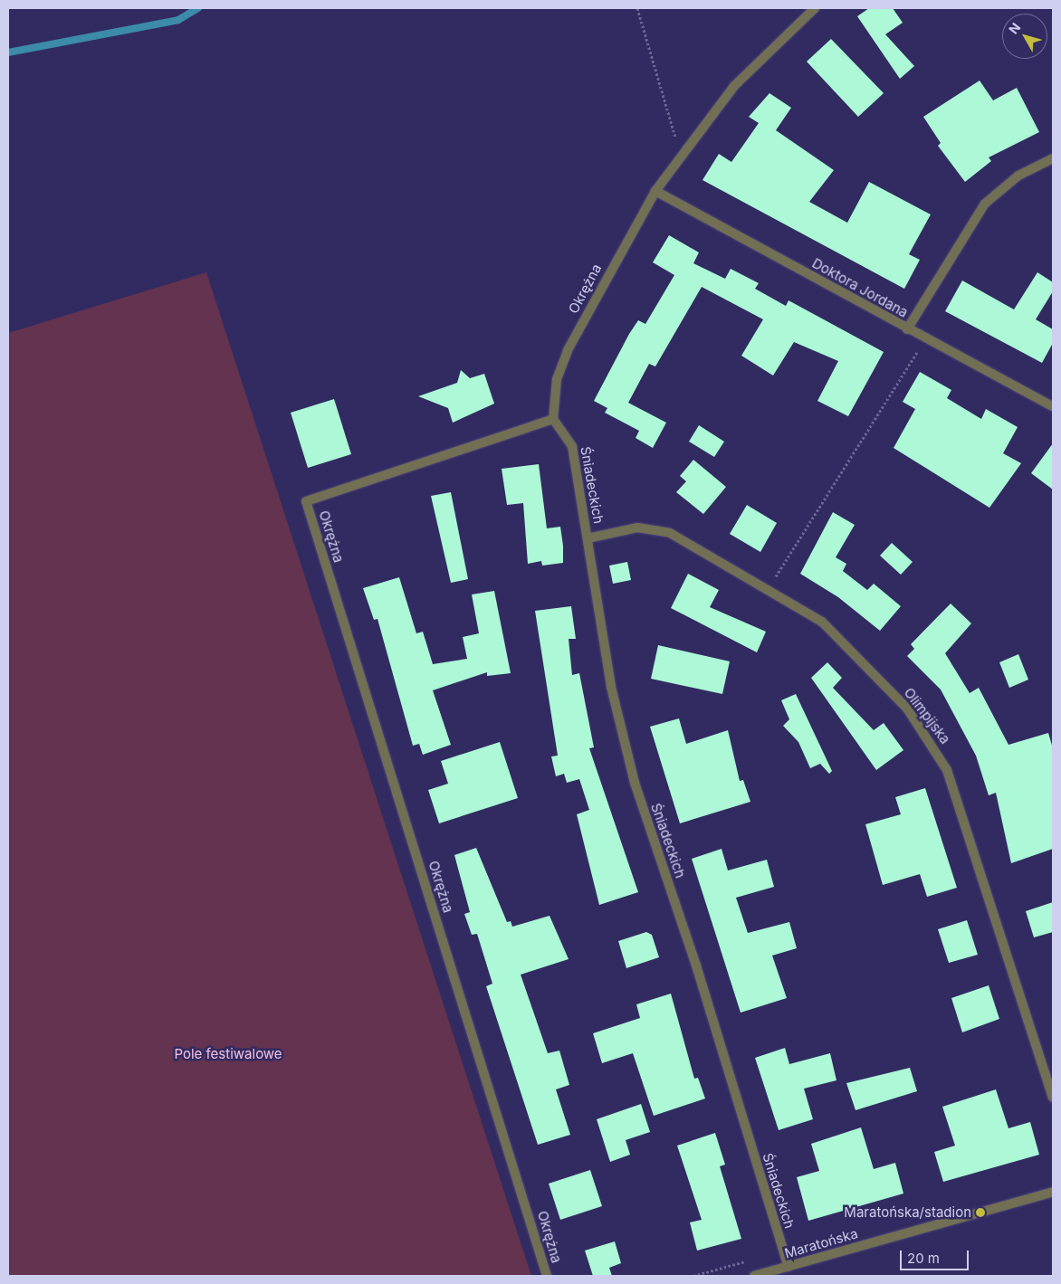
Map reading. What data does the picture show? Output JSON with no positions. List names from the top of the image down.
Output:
{
  "streets": {
    "street": [
      "Doktora Jordana",
      "Okrężna",
      "Śniadeckich",
      "Olimpijska",
      "Maratońska"
    ]
  },
  "crossings": [
    ["Doktora Jordana", "Okrężna"],
    ["Okrężna", "Śniadeckich"],
    ["Śniadeckich", "Olimpijska"],
    ["Śniadeckich", "Maratońska"]
  ],
  "parks": ["Pole festiwalowe"],
  "places": ["Maratońska/stadion"],
  "scale_bar": "20 m",
  "north": "top left"
}
